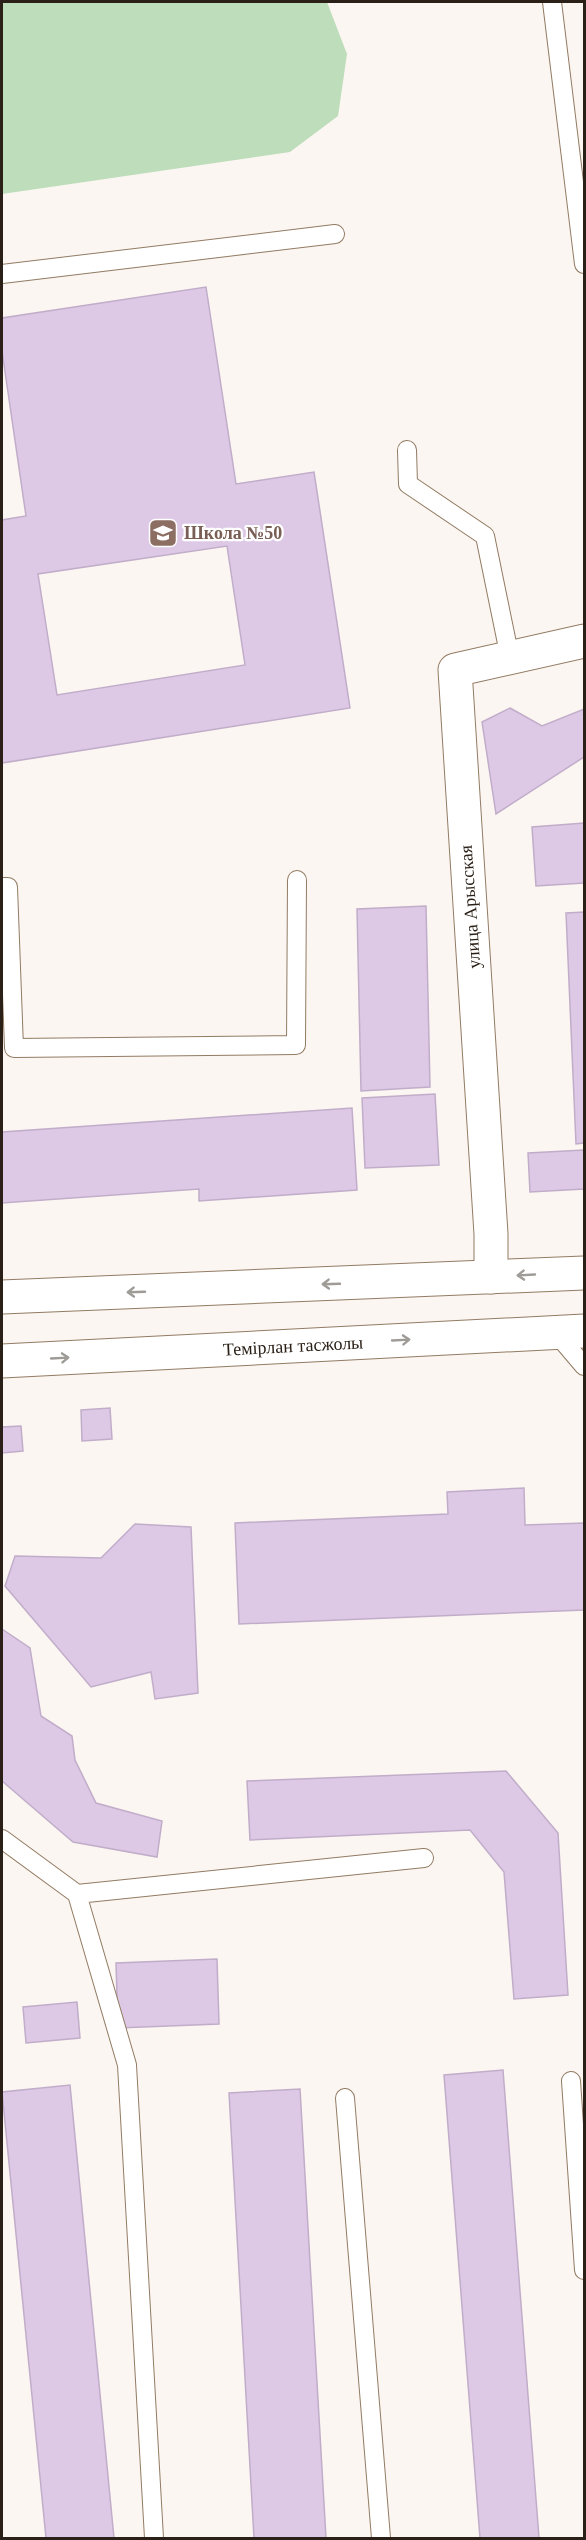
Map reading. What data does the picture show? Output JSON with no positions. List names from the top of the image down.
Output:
{
  "streets": {
    "main road": ["улица Арысская", "Темірлан тасжолы"]
  },
  "places": {
    "school or university": ["Школа №50"]
  }
}
